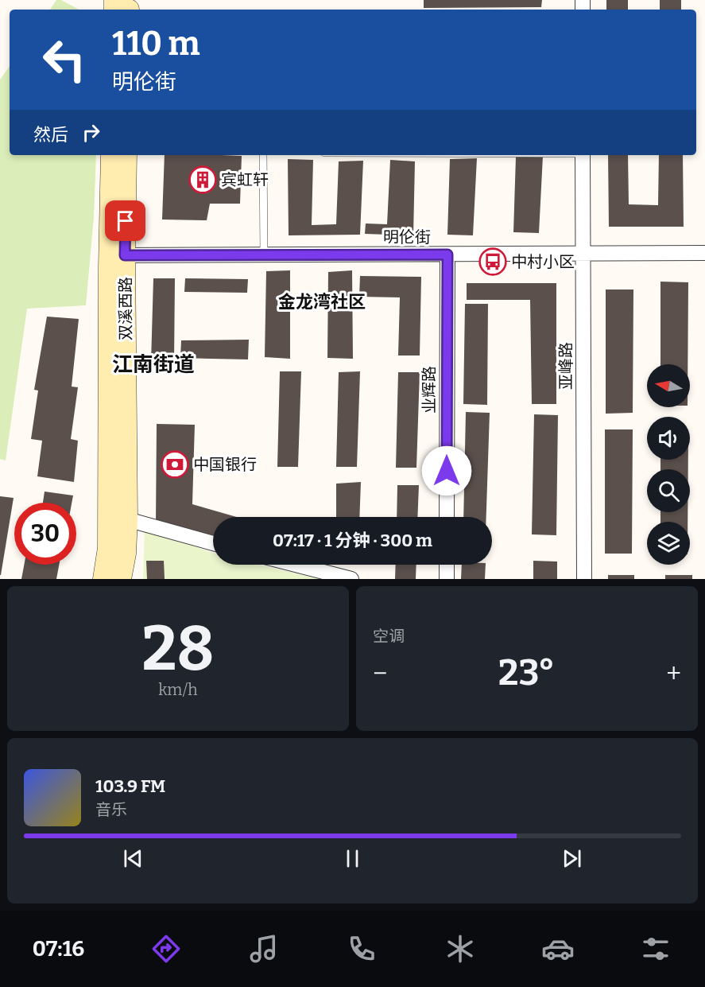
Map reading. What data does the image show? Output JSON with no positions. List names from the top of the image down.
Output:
{
  "streets": {
    "main road": ["双溪西路"],
    "street": ["明伦街", "亚峰路", "业辉路"]
  },
  "crossings": [
    ["明伦街", "双溪西路"],
    ["明伦街", "亚峰路"],
    ["明伦街", "业辉路"]
  ],
  "districts": ["金龙湾社区", "江南街道"],
  "places": {
    "building": ["宾虹轩"],
    "bus stop": ["中村小区"],
    "bank": ["中国银行"]
  },
  "north": "left",
  "page": {
    "turn": ["110 m", "明伦街"],
    "then": "然后",
    "limit": "30",
    "trip": "07:17 · 1 分钟 · 300 m",
    "tile": [
      ["28", "km/h"],
      "空调"
    ],
    "heat": ["−", "23°", "+"],
    "song": ["103.9 FM", "音乐"],
    "tabs": "07:16"
  }
}
